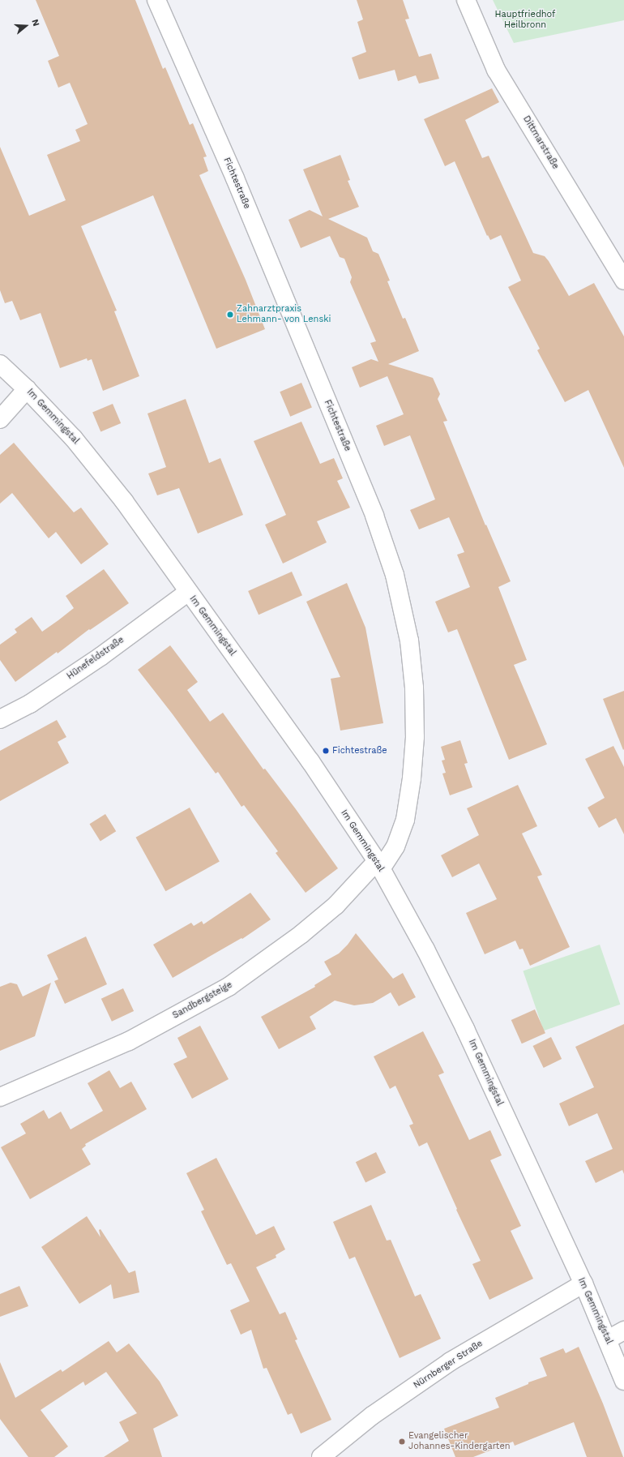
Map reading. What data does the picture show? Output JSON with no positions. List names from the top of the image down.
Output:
{
  "streets": {
    "street": [
      "Dittmarstraße",
      "Fichtestraße",
      "Im Gemmingstal",
      "Hünefeldstraße",
      "Sandbergsteige",
      "Nürnberger Straße"
    ]
  },
  "crossings": [
    ["Fichtestraße", "Im Gemmingstal"],
    ["Fichtestraße", "Sandbergsteige"],
    ["Im Gemmingstal", "Hünefeldstraße"],
    ["Im Gemmingstal", "Sandbergsteige"],
    ["Im Gemmingstal", "Nürnberger Straße"]
  ],
  "parks": ["Hauptfriedhof Heilbronn"],
  "places": ["Zahnarztpraxis Lehmann- von Lenski", "Fichtestraße", "Evangelischer Johannes-Kindergarten"],
  "north": "right"
}
